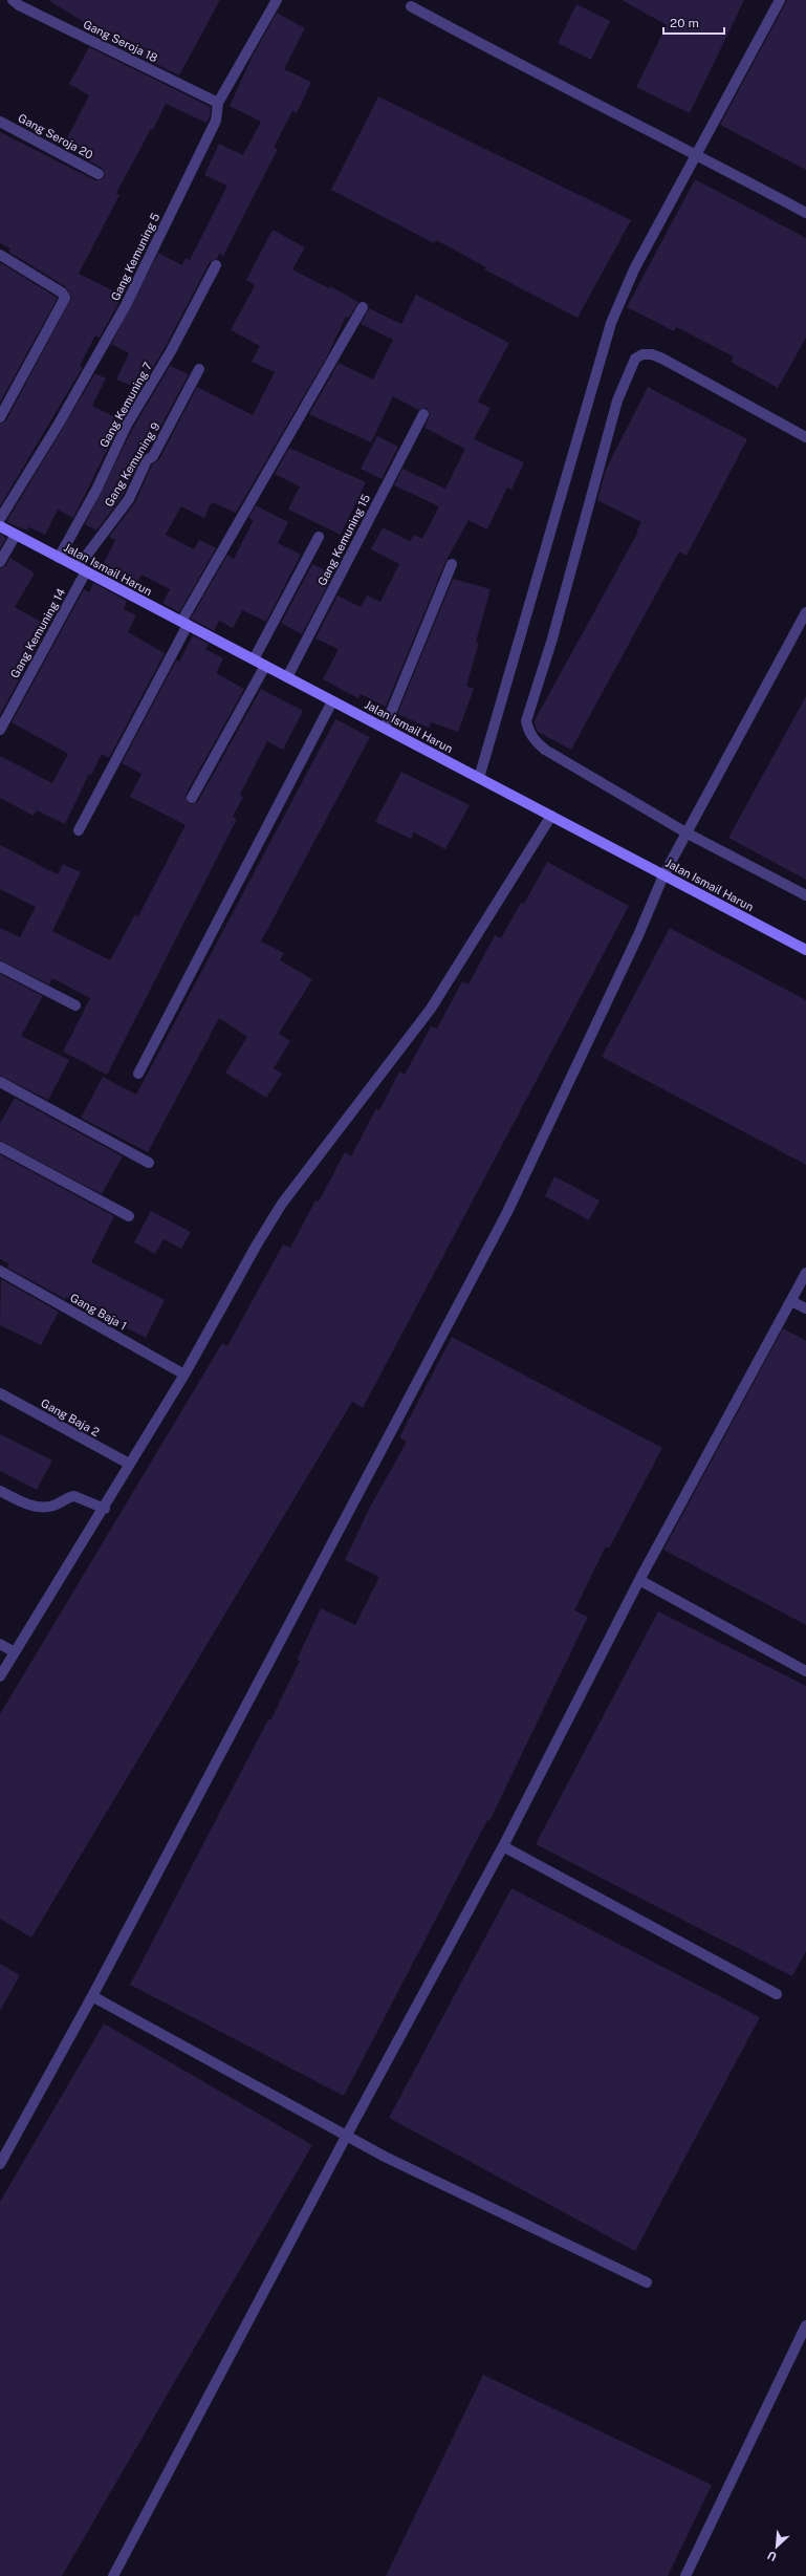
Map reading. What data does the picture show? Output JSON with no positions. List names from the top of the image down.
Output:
{
  "streets": {
    "street": [
      "Gang Seroja 18",
      "Gang Seroja 20",
      "Gang Kemuning 5",
      "Gang Kemuning 7",
      "Gang Kemuning 9",
      "Gang Kemuning 15",
      "Jalan Ismail Harun",
      "Gang Kemuning 14",
      "Gang Baja 1",
      "Gang Baja 2"
    ]
  },
  "crossings": [
    ["Gang Seroja 18", "Gang Kemuning 5"],
    ["Gang Kemuning 7", "Jalan Ismail Harun"],
    ["Gang Kemuning 9", "Jalan Ismail Harun"],
    ["Gang Kemuning 9", "Gang Kemuning 14"],
    ["Gang Kemuning 15", "Jalan Ismail Harun"],
    ["Jalan Ismail Harun", "Gang Kemuning 14"]
  ],
  "scale_bar": "20 m",
  "north": "bottom left"
}
